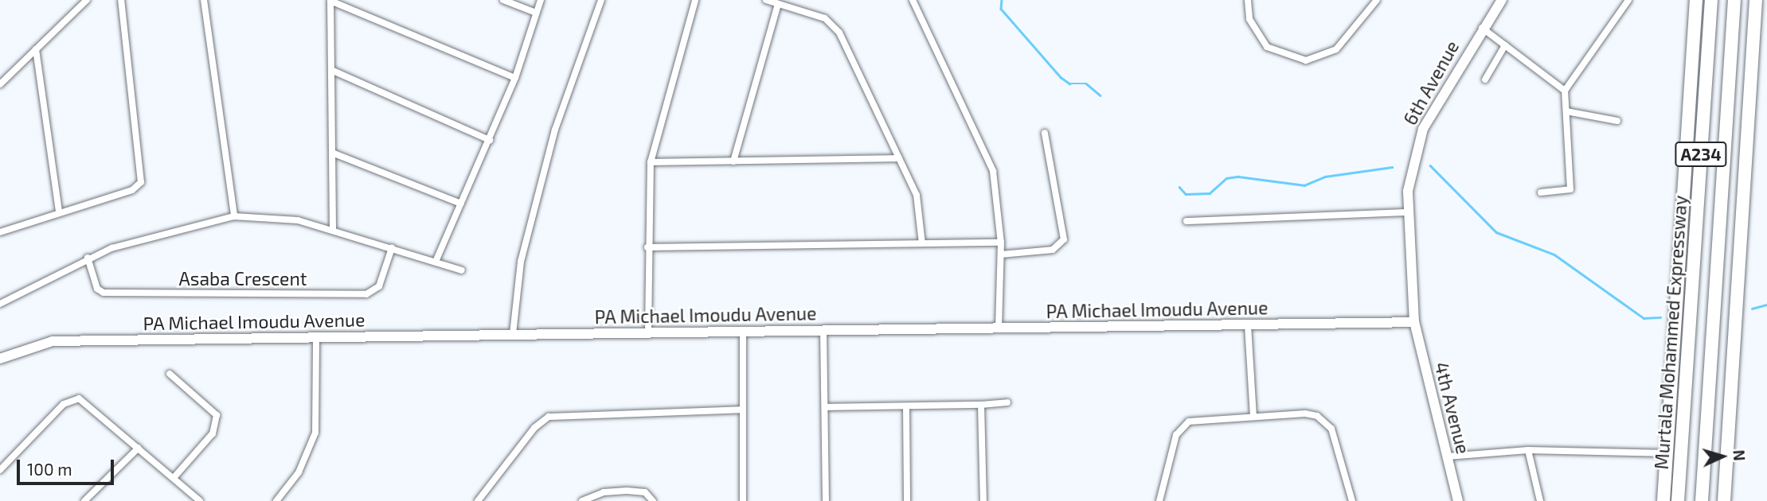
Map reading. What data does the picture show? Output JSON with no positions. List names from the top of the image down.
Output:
{
  "streets": {
    "highway": ["A234", "Murtala Mohammed Expressway"],
    "street": [
      "6th Avenue",
      "Asaba Crescent",
      "PA Michael Imoudu Avenue",
      "4th Avenue"
    ]
  },
  "crossings": [
    ["6th Avenue", "PA Michael Imoudu Avenue"],
    ["6th Avenue", "4th Avenue"],
    ["PA Michael Imoudu Avenue", "4th Avenue"]
  ],
  "scale_bar": "100 m",
  "north": "right"
}
